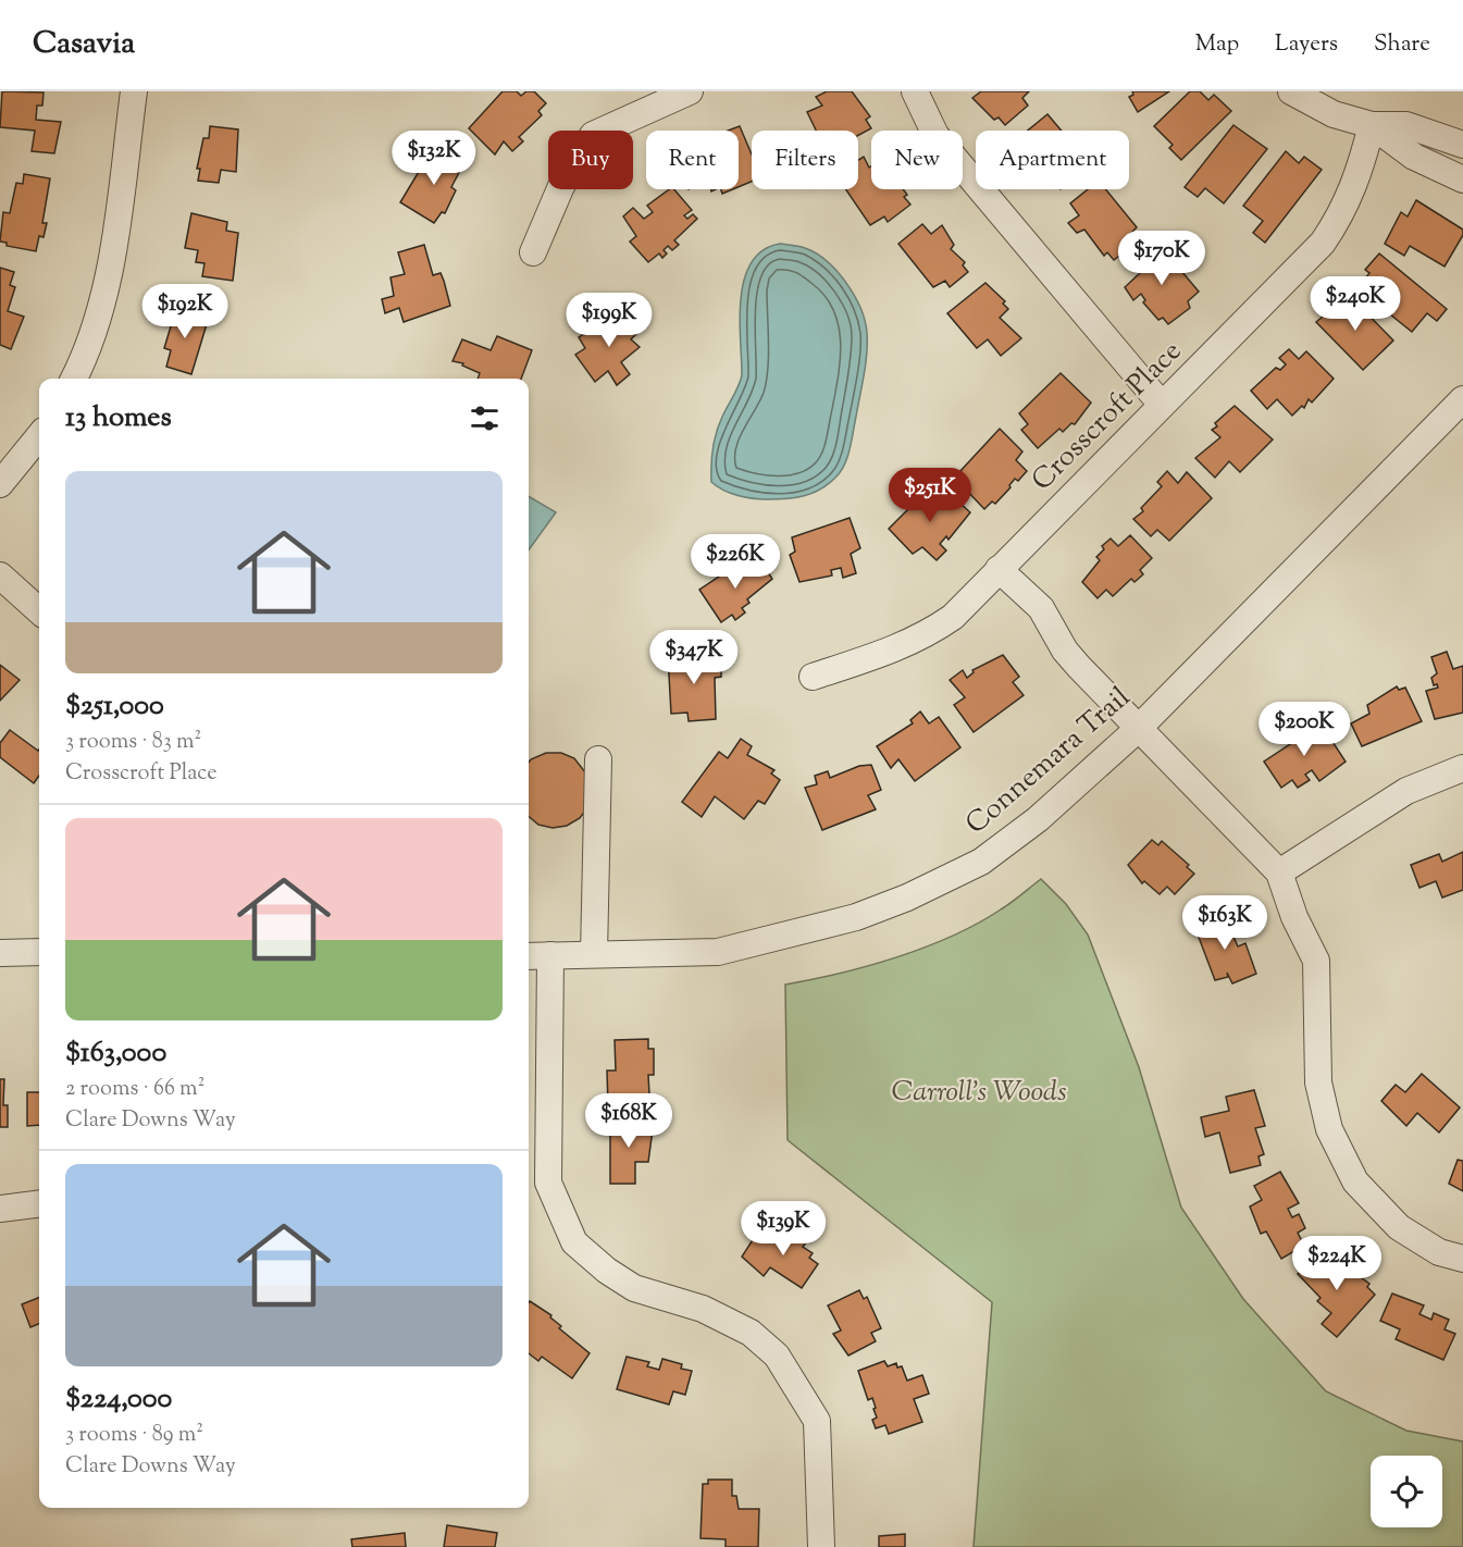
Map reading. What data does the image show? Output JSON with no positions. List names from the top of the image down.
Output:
{
  "streets": {
    "street": ["Crosscroft Place", "Connemara Trail"]
  },
  "parks": ["Carroll's Woods"],
  "page": {
    "header": "Casavia",
    "nav": ["Map", "Layers", "Share"],
    "price": [
      "$132K",
      "$170K",
      "$240K",
      "$192K",
      "$199K",
      "$251K",
      "$226K",
      "$347K",
      "$200K",
      "$163K",
      "$168K",
      "$139K",
      "$224K"
    ],
    "chip": [
      "Buy",
      "Rent",
      "Filters",
      "New",
      "Apartment"
    ],
    "heading": "13 homes",
    "list": [
      {
        "name": "$251,000",
        "note": "3 rooms · 83 m² · Crosscroft Place"
      },
      {
        "name": "$163,000",
        "note": "2 rooms · 66 m² · Clare Downs Way"
      },
      {
        "name": "$224,000",
        "note": "3 rooms · 89 m² · Clare Downs Way"
      }
    ]
  }
}
